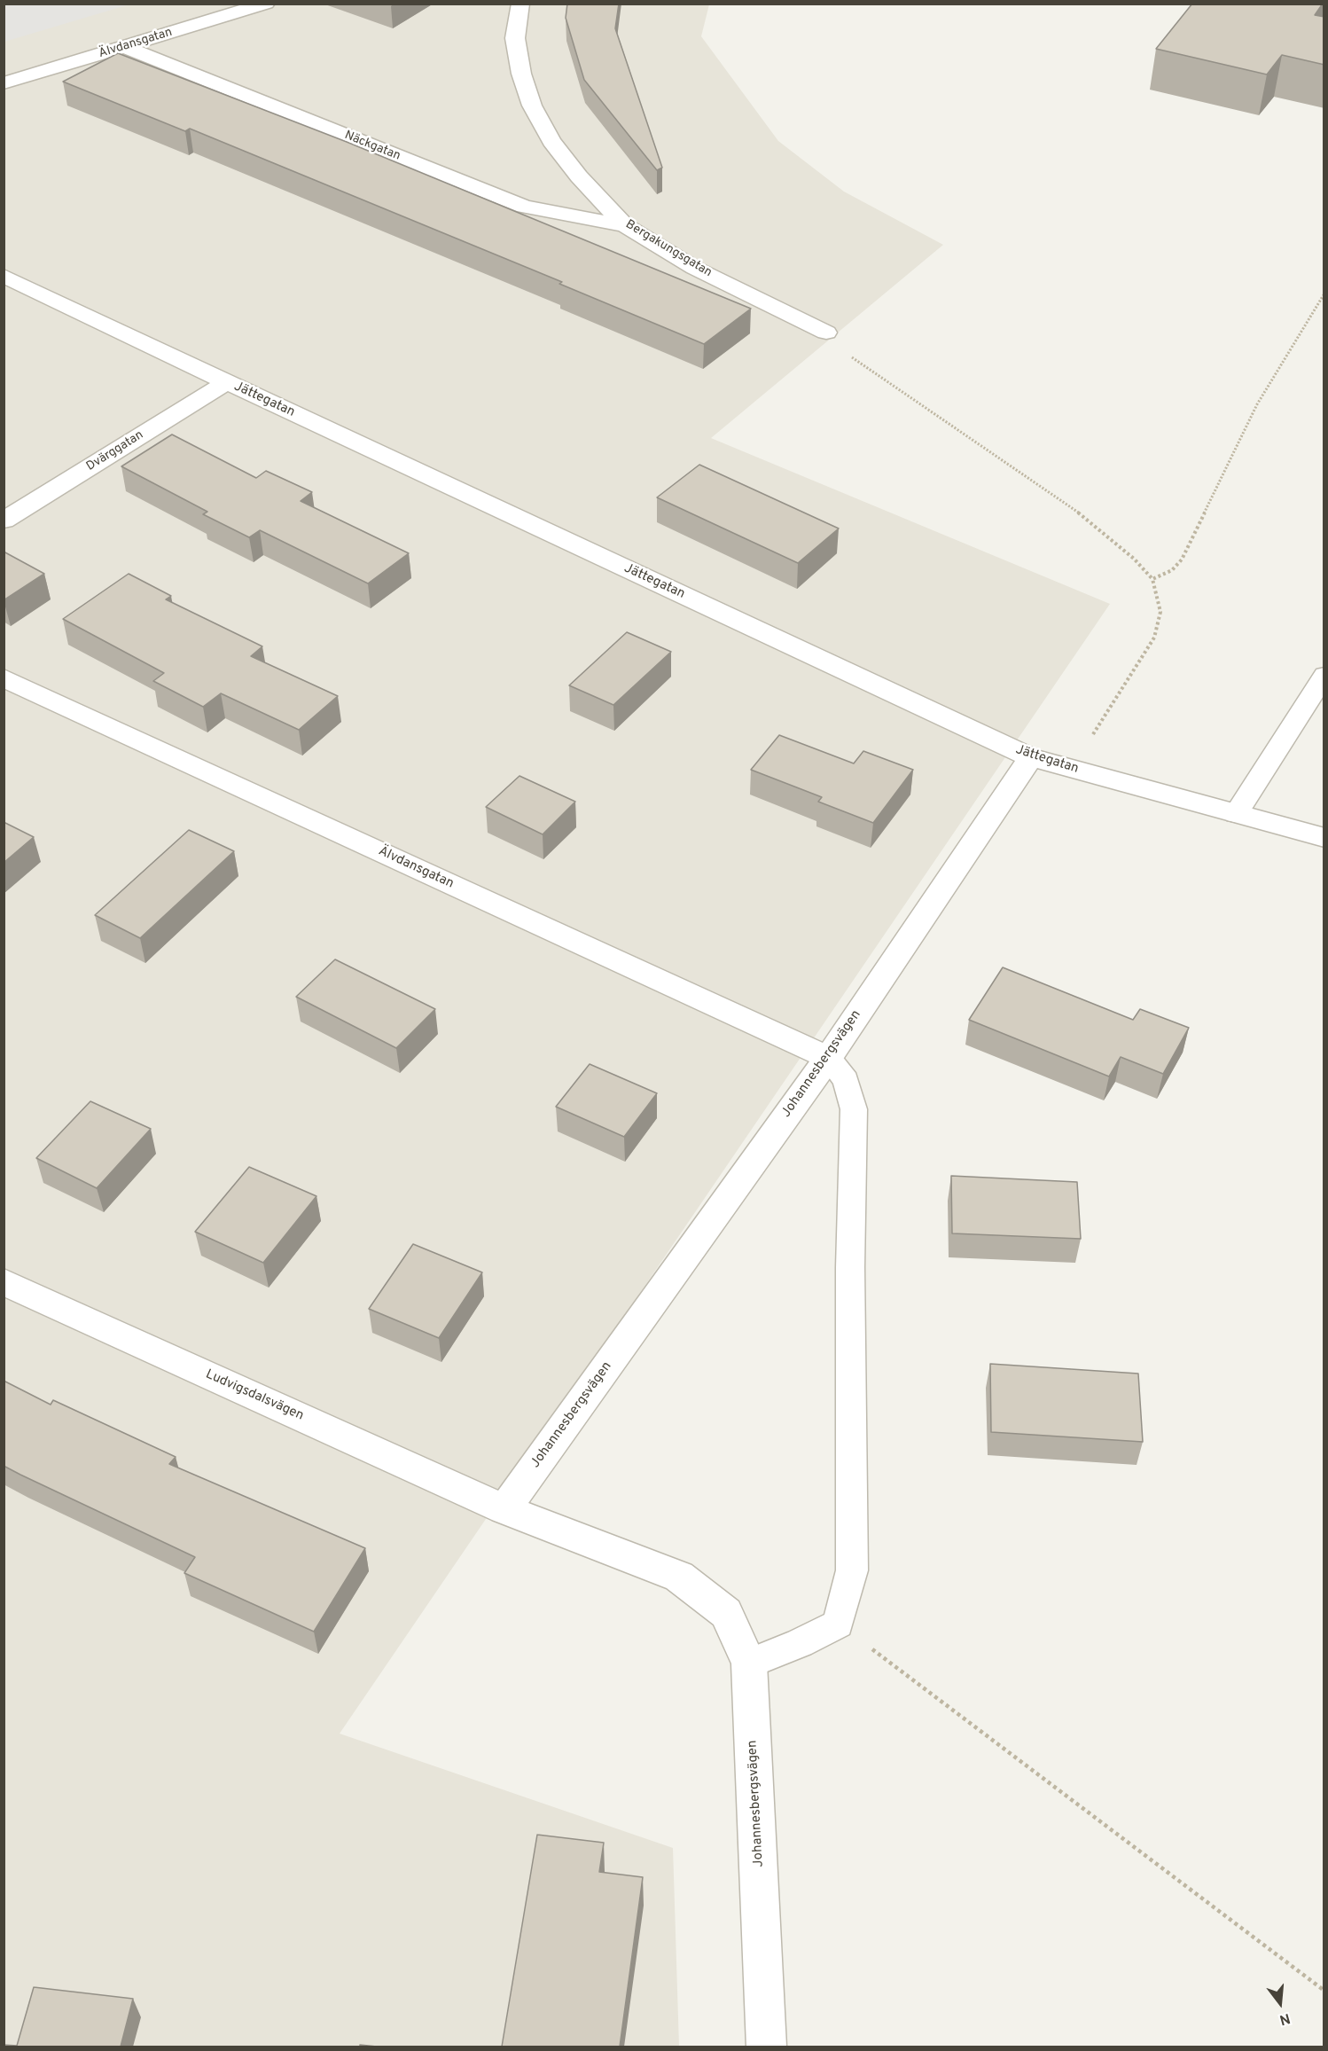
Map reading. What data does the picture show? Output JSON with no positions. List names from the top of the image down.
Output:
{
  "streets": {
    "street": [
      "Älvdansgatan",
      "Näckgatan",
      "Bergakungsgatan",
      "Jättegatan",
      "Dvärggatan",
      "Johannesbergsvägen",
      "Ludvigsdalsvägen"
    ]
  },
  "crossings": [
    ["Älvdansgatan", "Näckgatan"],
    ["Älvdansgatan", "Johannesbergsvägen"],
    ["Näckgatan", "Bergakungsgatan"],
    ["Jättegatan", "Dvärggatan"],
    ["Jättegatan", "Johannesbergsvägen"],
    ["Johannesbergsvägen", "Ludvigsdalsvägen"]
  ],
  "north": "bottom"
}
